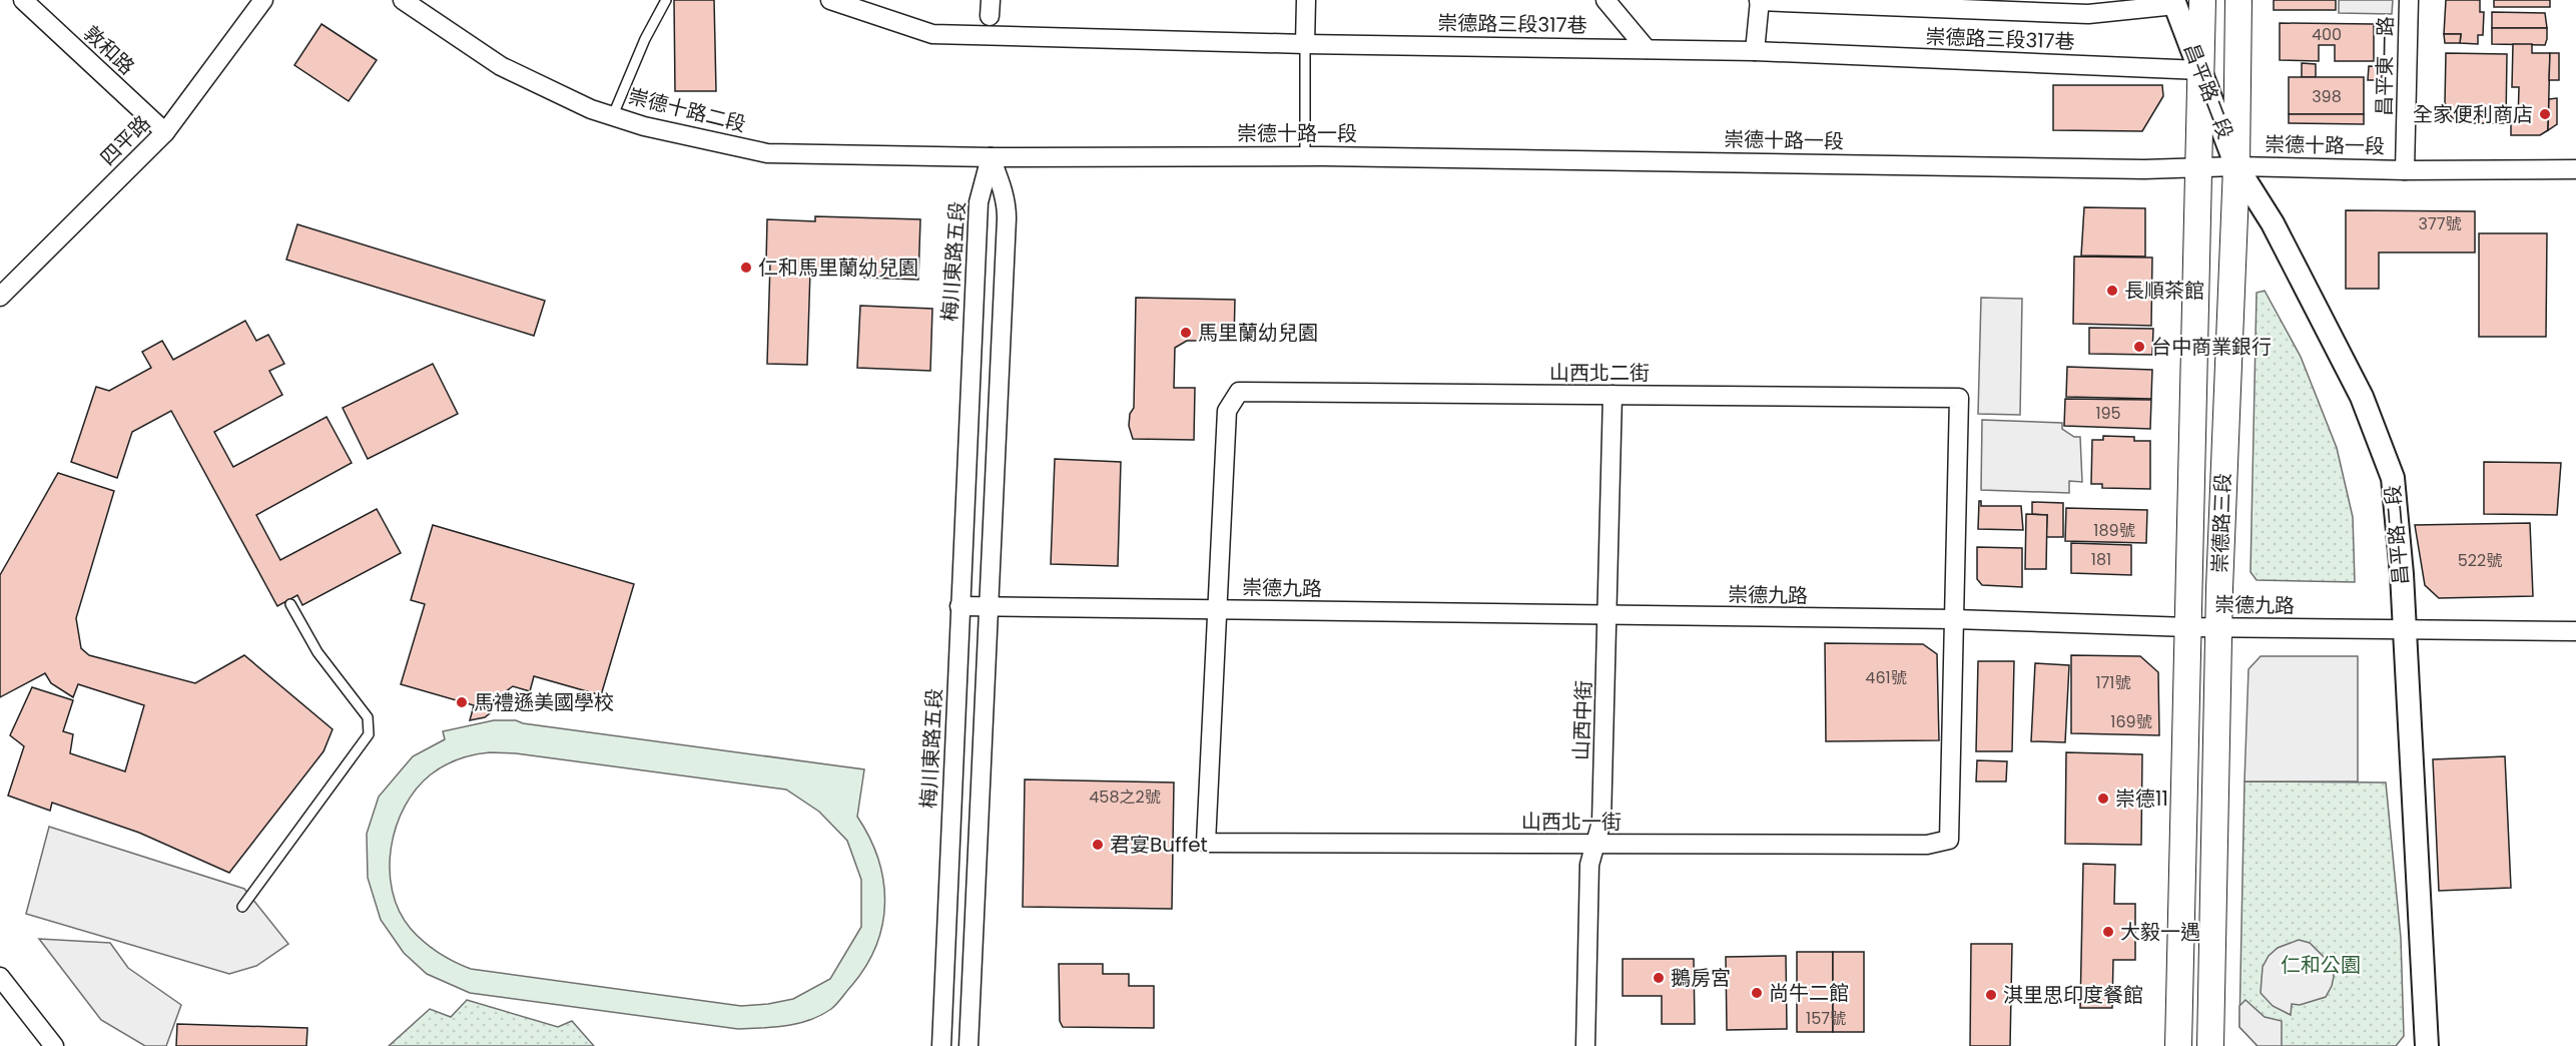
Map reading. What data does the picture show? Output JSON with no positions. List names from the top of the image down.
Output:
{
  "streets": {
    "main road": ["崇德路三段"],
    "street": [
      "崇德路三段317巷",
      "敦和路",
      "昌平東一路",
      "昌平路二段",
      "崇德十路二段",
      "崇德十路一段",
      "四平路",
      "梅川東路五段",
      "山西北二街",
      "崇德九路",
      "山西中街",
      "山西北一街"
    ]
  },
  "crossings": [
    ["崇德路三段317巷", "昌平路二段"],
    ["崇德路三段317巷", "崇德路三段"],
    ["敦和路", "四平路"],
    ["昌平東一路", "崇德十路一段"],
    ["昌平路二段", "崇德十路一段"],
    ["昌平路二段", "崇德路三段"],
    ["昌平路二段", "崇德九路"],
    ["崇德十路二段", "崇德十路一段"],
    ["崇德十路二段", "梅川東路五段"],
    ["崇德十路一段", "梅川東路五段"],
    ["崇德十路一段", "崇德路三段"],
    ["梅川東路五段", "崇德九路"],
    ["山西北二街", "崇德九路"],
    ["山西北二街", "山西中街"],
    ["山西北二街", "山西北一街"],
    ["崇德路三段", "崇德九路"],
    ["崇德九路", "山西中街"],
    ["崇德九路", "山西北一街"],
    ["山西中街", "山西北一街"]
  ],
  "parks": ["仁和公園"],
  "places": [
    "全家便利商店",
    "仁和馬里蘭幼兒園",
    "長順茶館",
    "馬里蘭幼兒園",
    "台中商業銀行",
    "馬禮遜美國學校",
    "崇德11",
    "君宴Buffet",
    "大毅一遇",
    "鵝房宮",
    "尚牛二館",
    "淇里思印度餐館"
  ],
  "house_numbers": [
    "400",
    "398",
    "377號",
    "195",
    "189號",
    "181",
    "522號",
    "461號",
    "171號",
    "169號",
    "458之2號",
    "157號"
  ]
}
